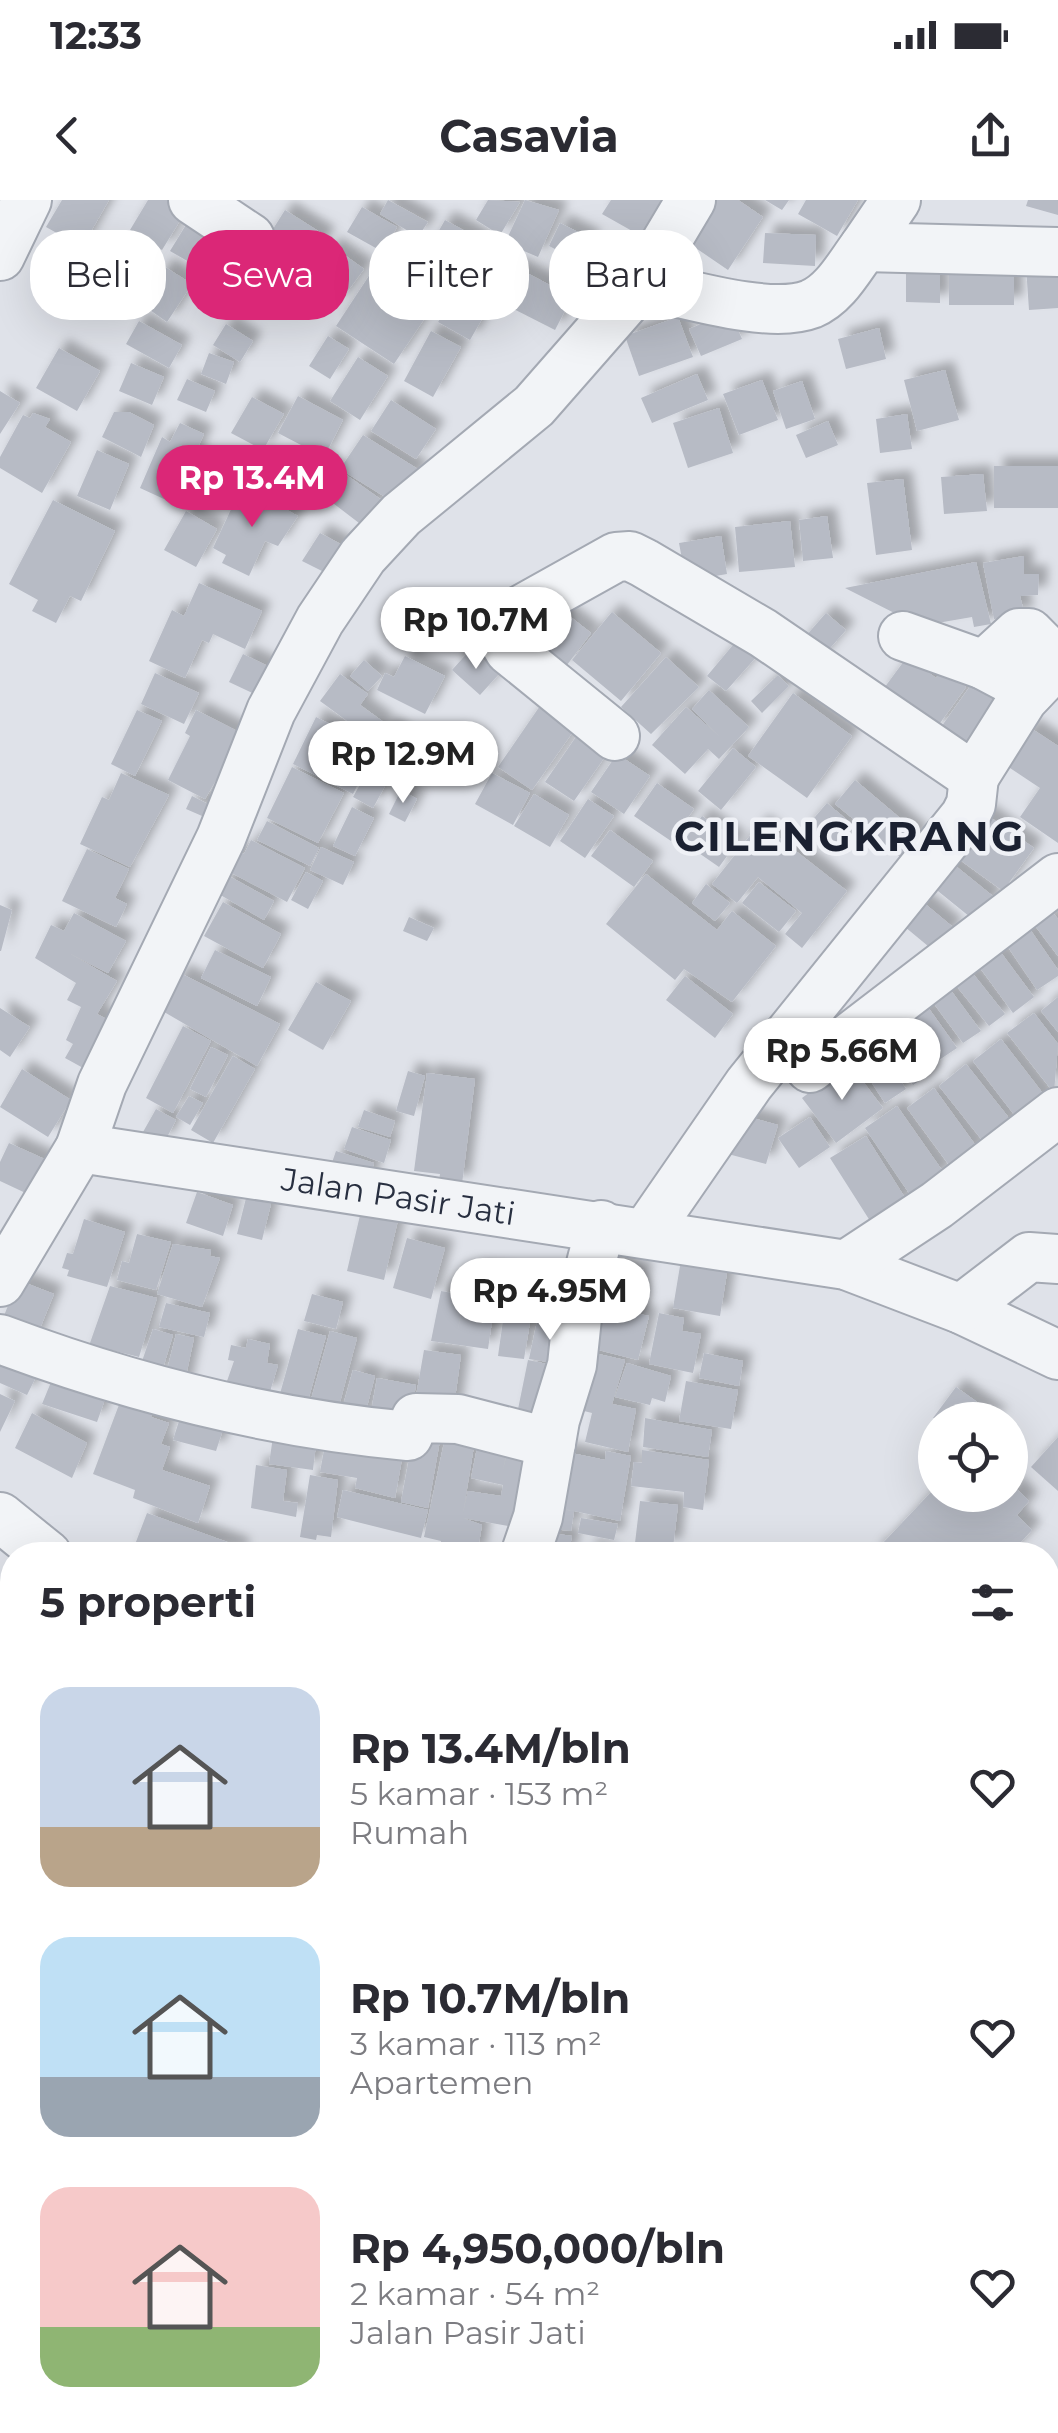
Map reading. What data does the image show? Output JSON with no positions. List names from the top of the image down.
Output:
{
  "streets": {
    "street": ["Jalan Pasir Jati"]
  },
  "districts": ["CILENGKRANG"],
  "page": {
    "status": "12:33",
    "header": "Casavia",
    "chip": [
      "Beli",
      "Sewa",
      "Filter",
      "Baru"
    ],
    "price": [
      "Rp 13.4M",
      "Rp 10.7M",
      "Rp 12.9M",
      "Rp 5.66M",
      "Rp 4.95M"
    ],
    "heading": "5 properti",
    "list": [
      {
        "name": "Rp 13.4M/bln",
        "note": "5 kamar · 153 m² · Rumah"
      },
      {
        "name": "Rp 10.7M/bln",
        "note": "3 kamar · 113 m² · Apartemen"
      },
      {
        "name": "Rp 4,950,000/bln",
        "note": "2 kamar · 54 m² · Jalan Pasir Jati"
      }
    ]
  }
}
